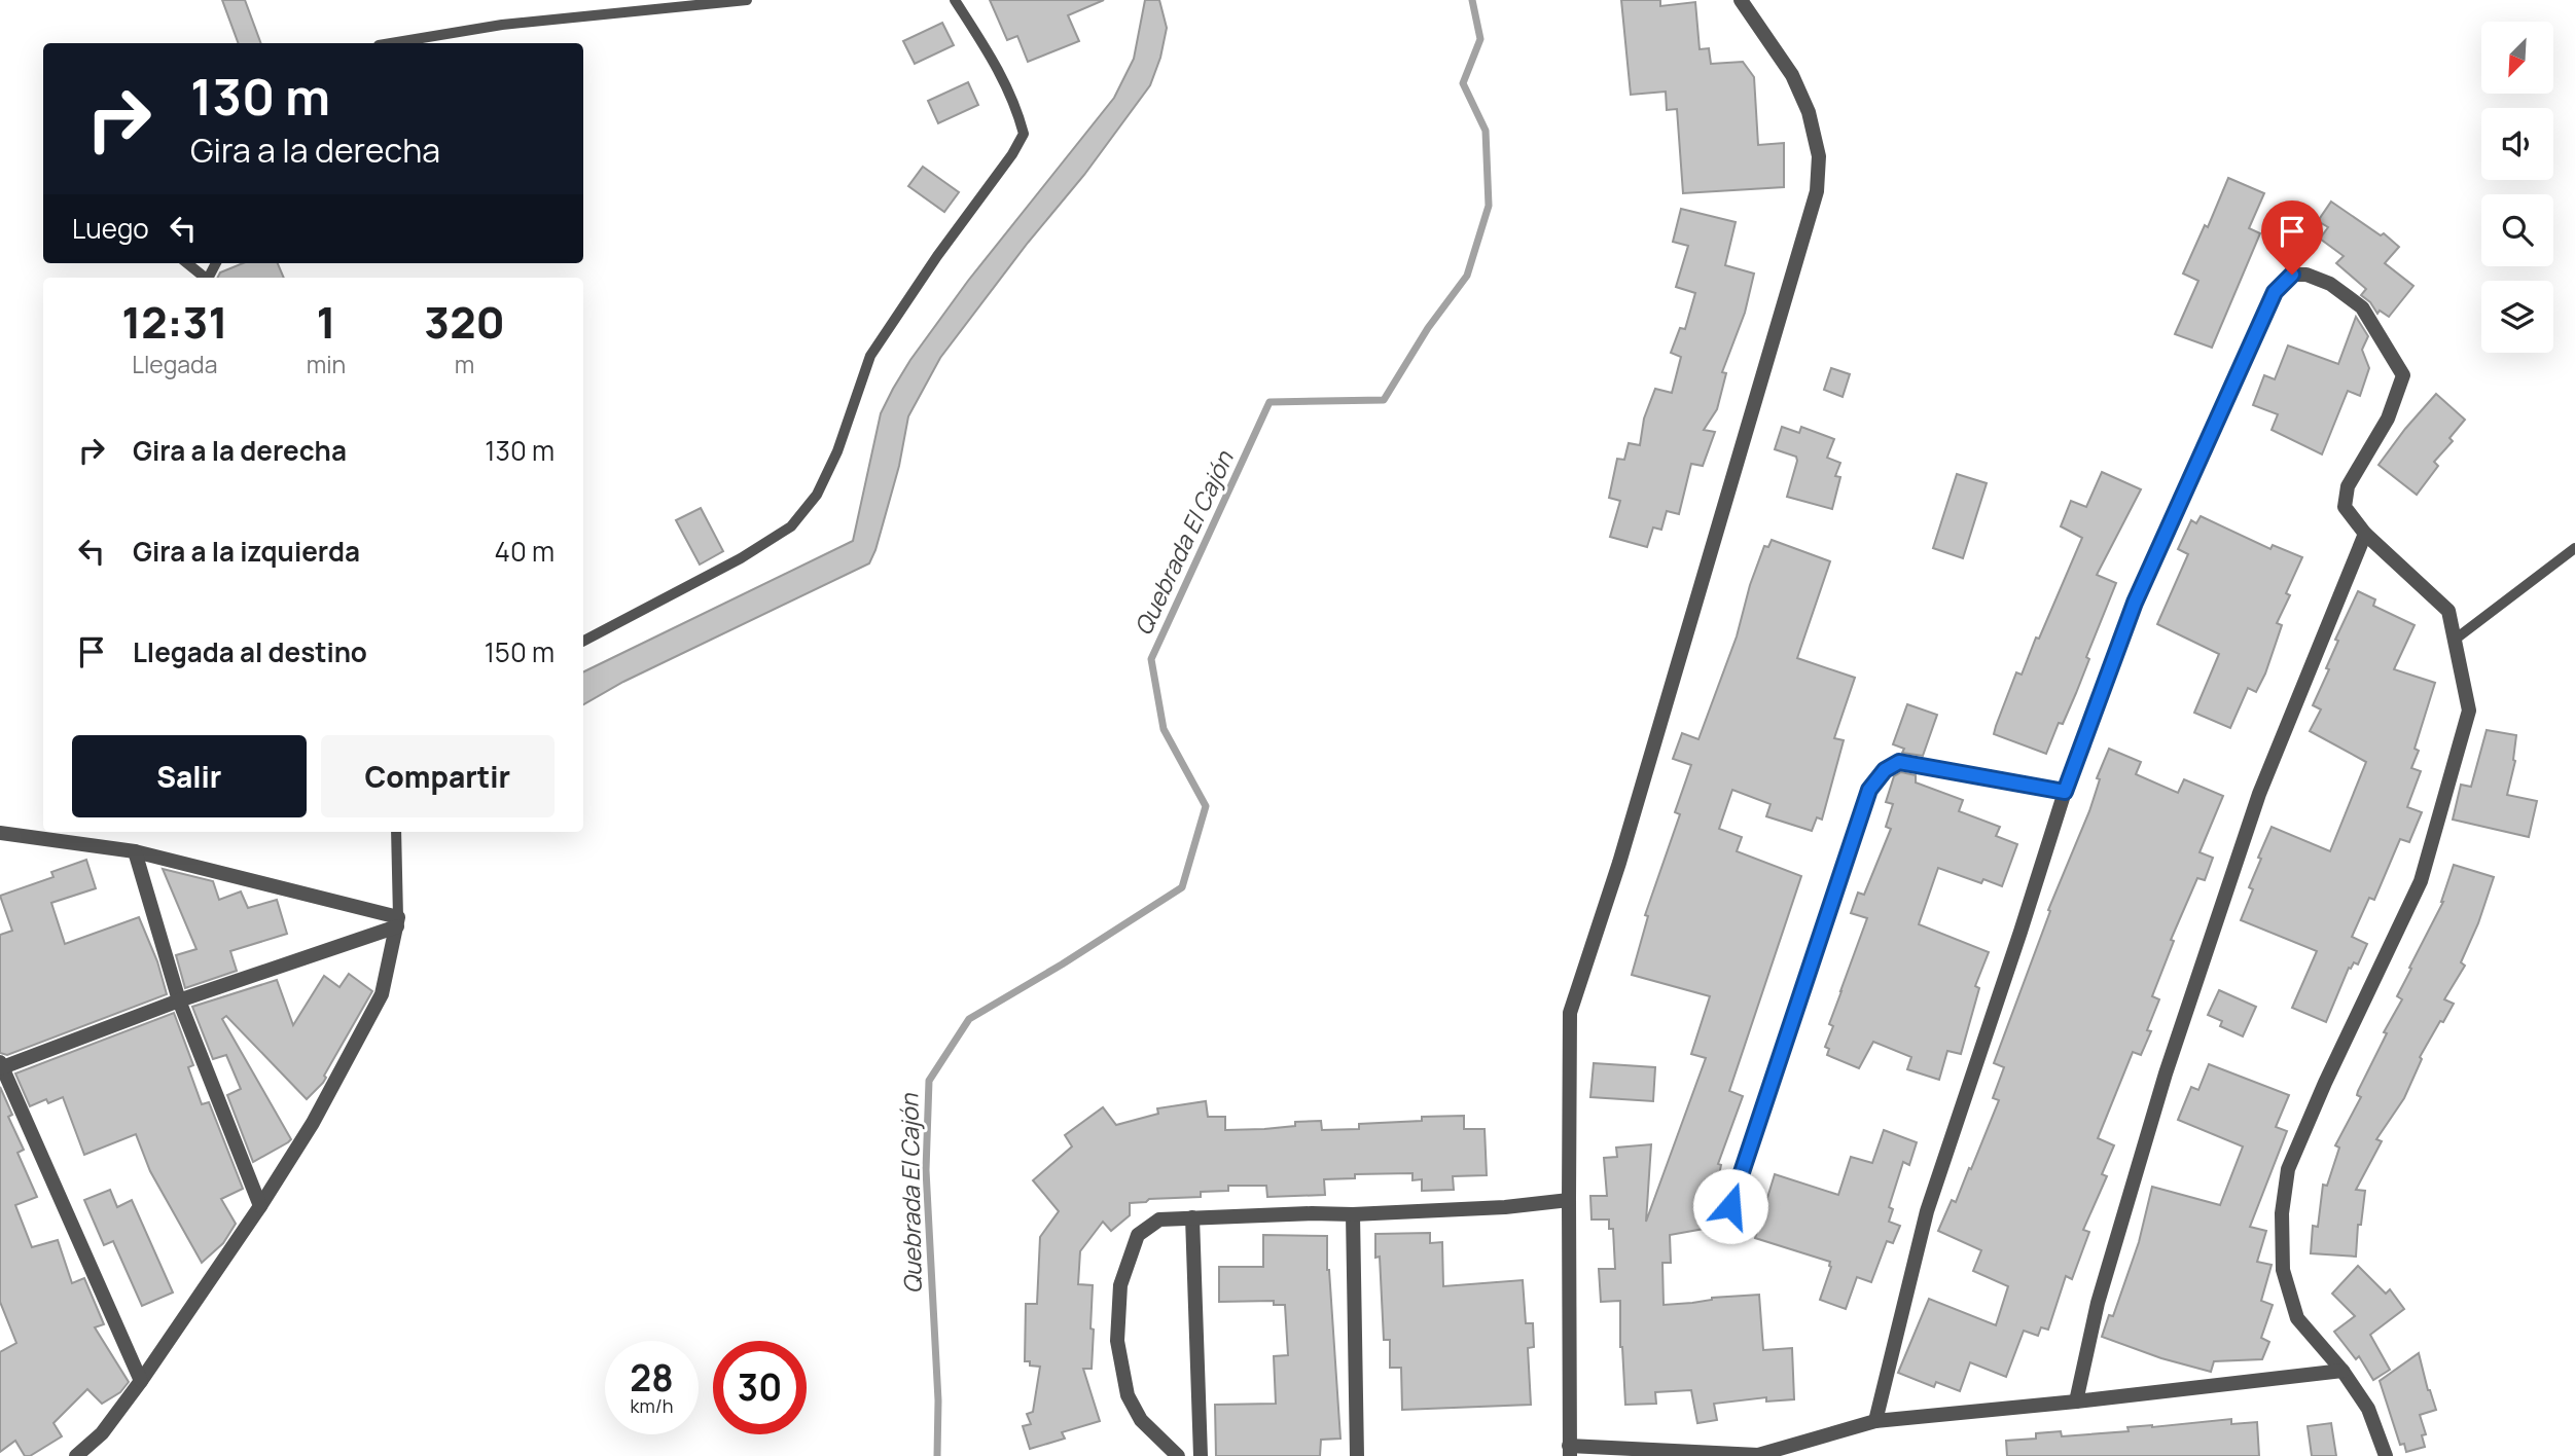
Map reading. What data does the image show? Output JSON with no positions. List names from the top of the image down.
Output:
{
  "water": ["Quebrada El Cajón"],
  "north": "bottom left",
  "page": {
    "turn": ["130 m", "Gira a la derecha"],
    "then": "Luego",
    "eta": [
      "12:31",
      "Llegada",
      "1",
      "min",
      "320",
      "m"
    ],
    "list": [
      {
        "name": "Gira a la derecha",
        "value": "130 m"
      },
      {
        "name": "Gira a la izquierda",
        "value": "40 m"
      },
      {
        "name": "Llegada al destino",
        "value": "150 m"
      }
    ],
    "buttons": ["Salir", "Compartir"],
    "speed": "28 km/h",
    "limit": "30"
  }
}
